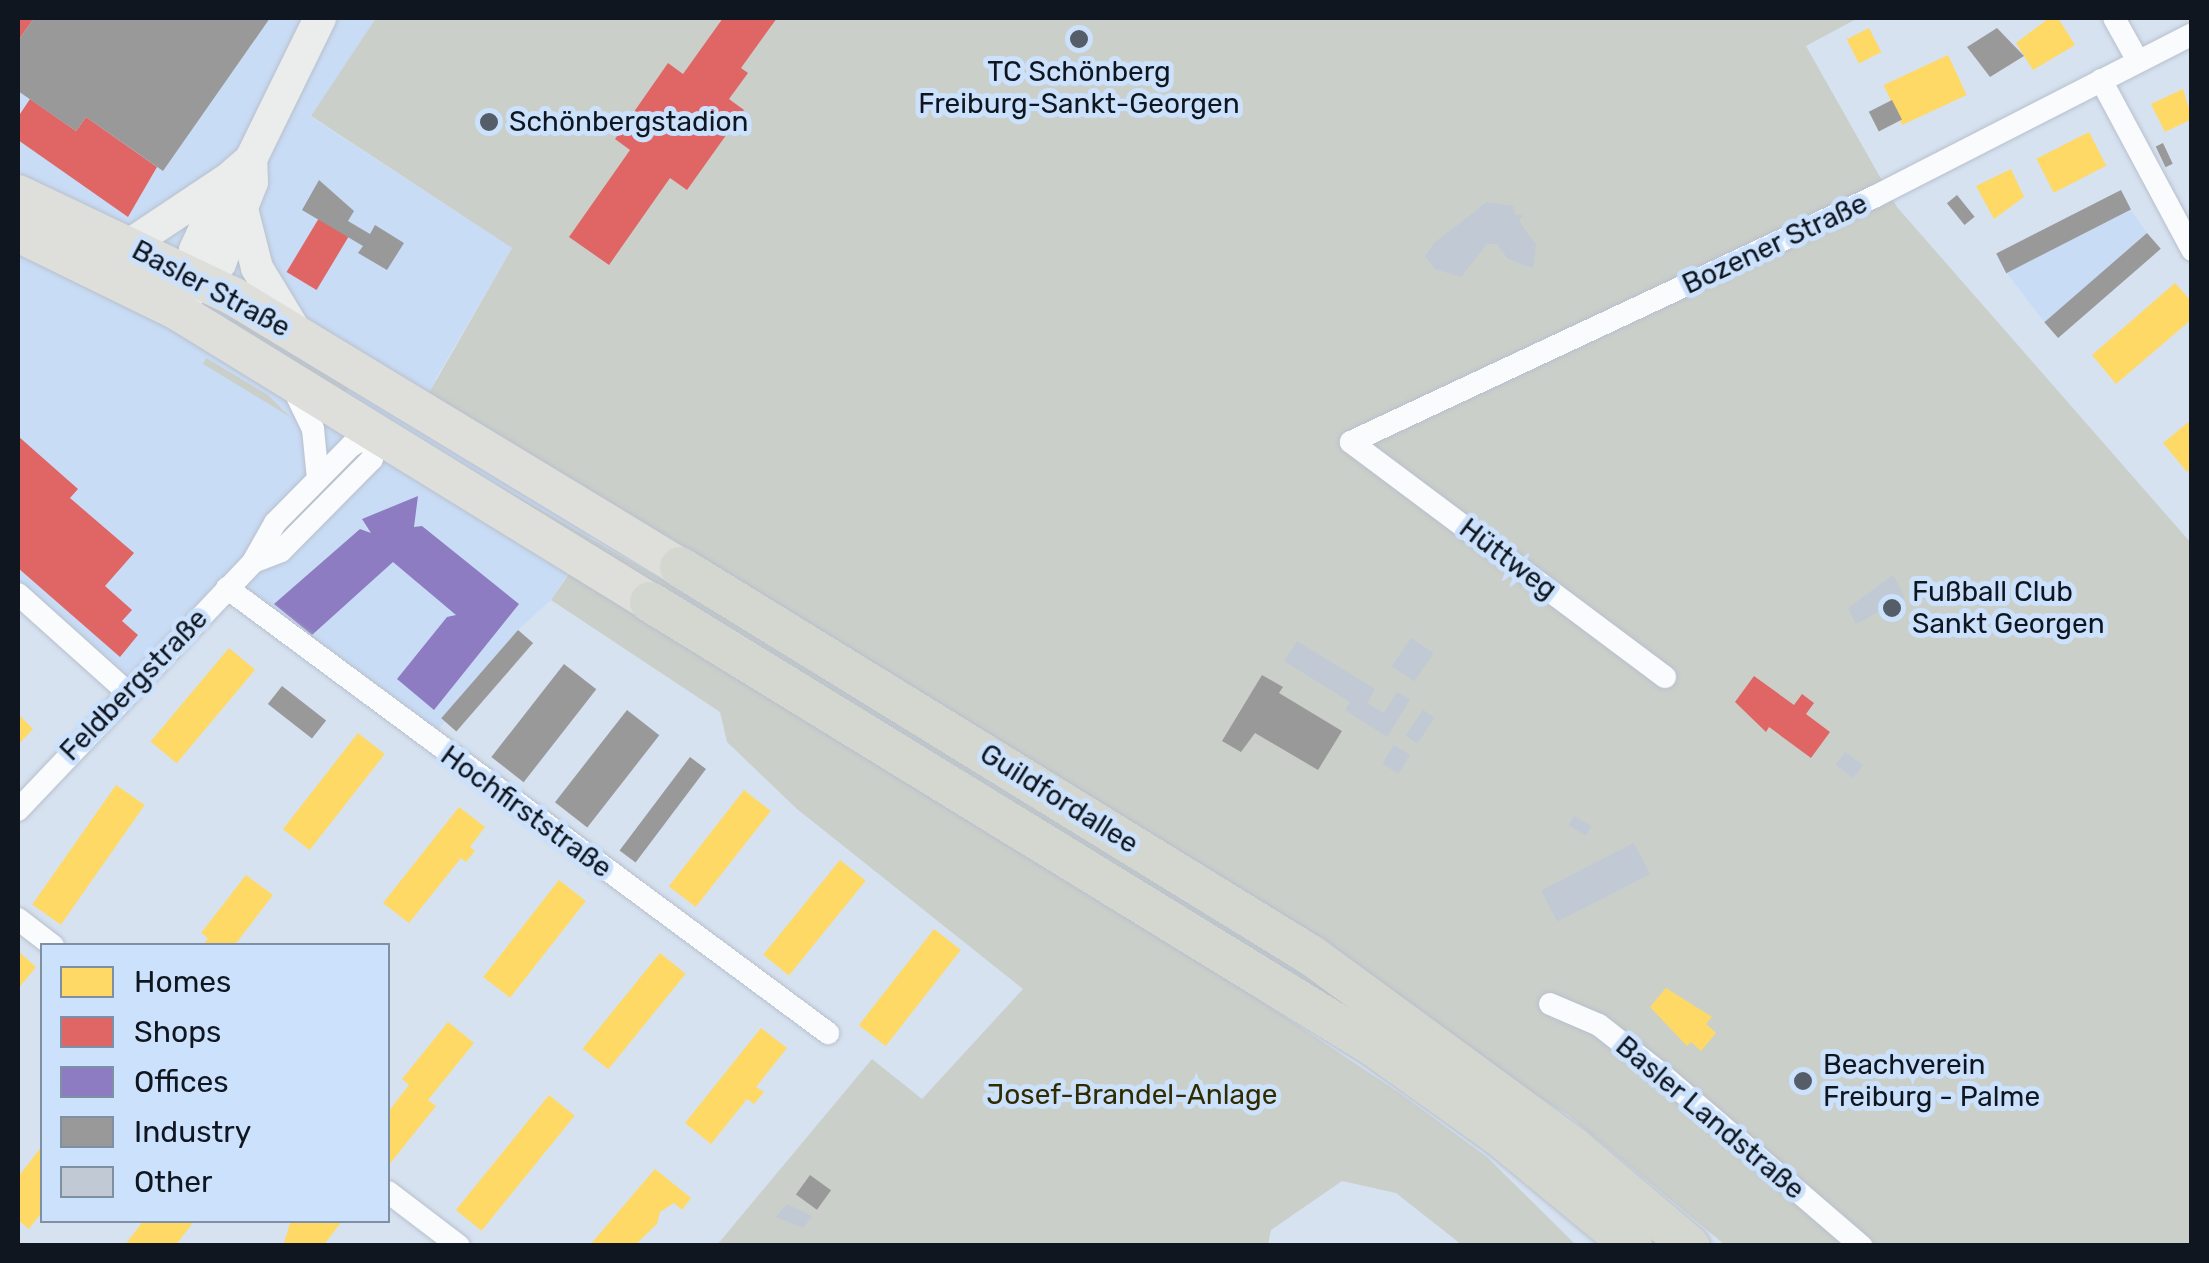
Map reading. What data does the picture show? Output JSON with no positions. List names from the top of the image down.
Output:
{
  "streets": {
    "highway": ["Guildfordallee"],
    "main road": ["Basler Straße"],
    "street": [
      "Bozener Straße",
      "Hüttweg",
      "Feldbergstraße",
      "Hochfirststraße",
      "Basler Landstraße"
    ]
  },
  "crossings": [
    ["Bozener Straße", "Hüttweg"],
    ["Basler Straße", "Feldbergstraße"],
    ["Basler Straße", "Guildfordallee"],
    ["Feldbergstraße", "Guildfordallee"],
    ["Feldbergstraße", "Hochfirststraße"]
  ],
  "parks": ["Josef-Brandel-Anlage"],
  "places": [
    "TC Schönberg Freiburg-Sankt-Georgen",
    "Schönbergstadion",
    "Fußball Club Sankt Georgen",
    "Beachverein Freiburg - Palme"
  ],
  "legend": [
    "Homes",
    "Shops",
    "Offices",
    "Industry",
    "Other"
  ]
}
